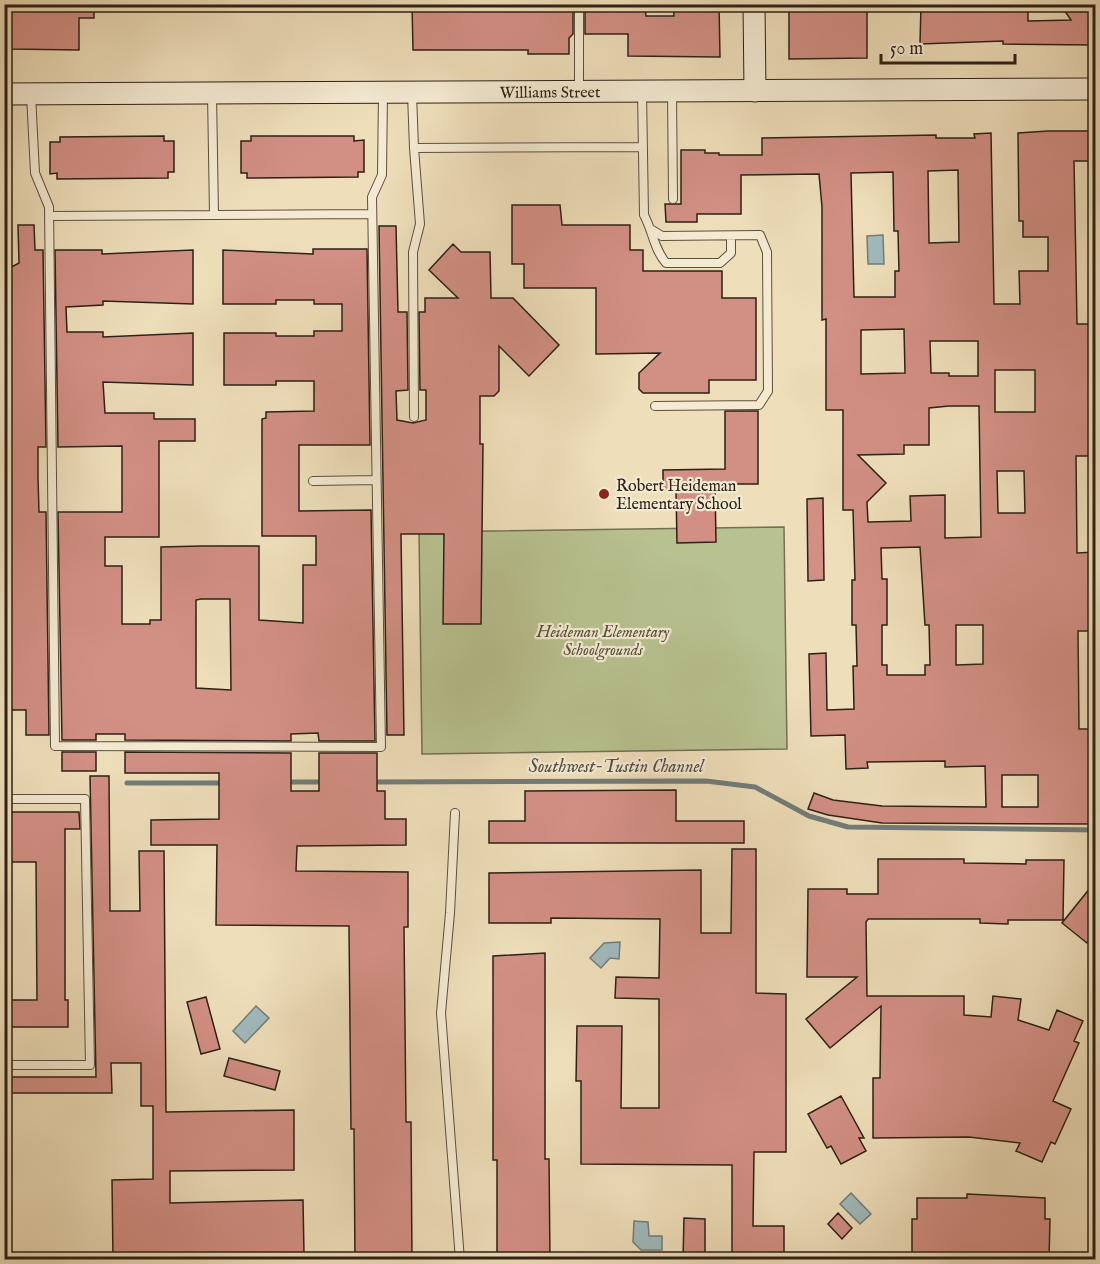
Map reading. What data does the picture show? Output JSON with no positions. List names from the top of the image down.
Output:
{
  "streets": {
    "street": ["Williams Street"]
  },
  "water": ["Southwest-Tustin Channel"],
  "parks": ["Heideman Elementary Schoolgrounds"],
  "places": ["Robert Heideman Elementary School"],
  "scale_bar": "50 m"
}
